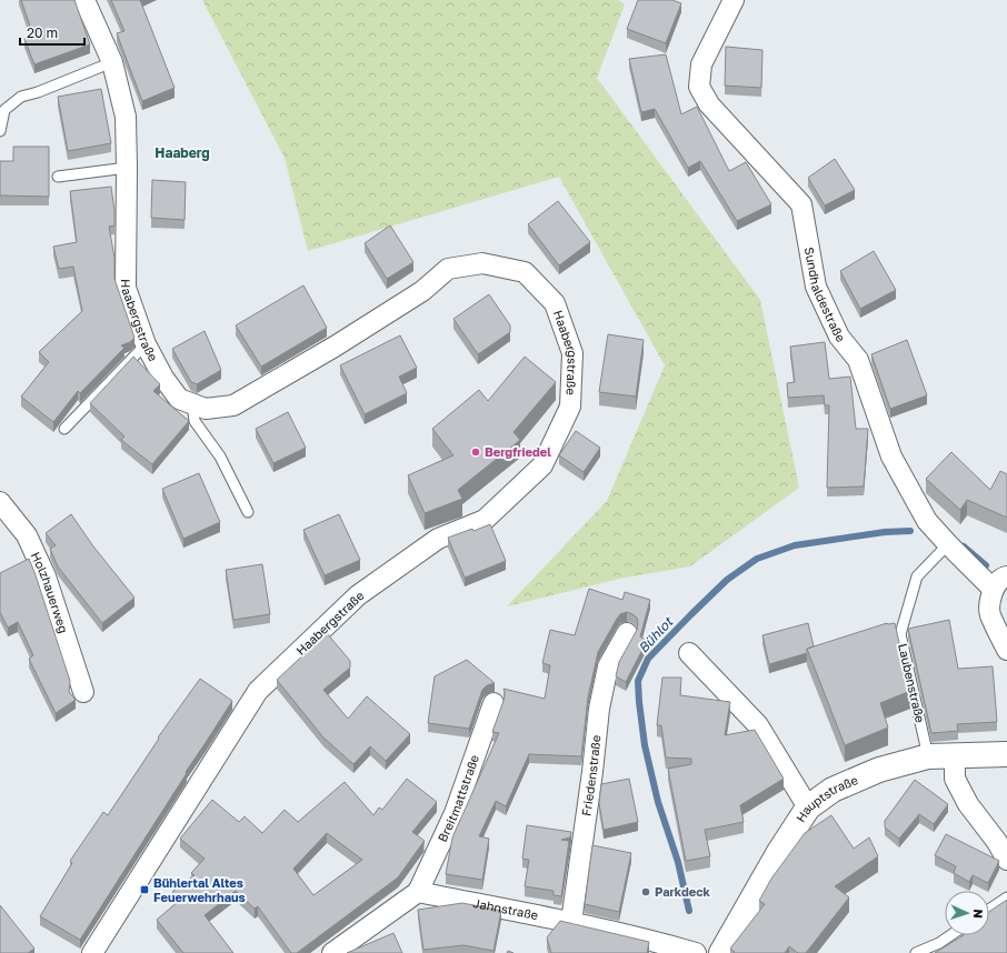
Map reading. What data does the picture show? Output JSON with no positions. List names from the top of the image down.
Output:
{
  "streets": {
    "main road": ["Hauptstraße"],
    "street": [
      "Sundhaldestraße",
      "Haabergstraße",
      "Holzhauerweg",
      "Friedenstraße",
      "Breitmattstraße",
      "Jahnstraße"
    ],
    "lane": ["Laubenstraße"]
  },
  "crossings": [
    ["Sundhaldestraße", "Laubenstraße"],
    ["Laubenstraße", "Hauptstraße"],
    ["Friedenstraße", "Jahnstraße"],
    ["Breitmattstraße", "Jahnstraße"]
  ],
  "districts": ["Haaberg"],
  "water": ["Bühlot"],
  "places": {
    "other": ["Bergfriedel", "Parkdeck"],
    "transit": ["Bühlertal Altes Feuerwehrhaus"]
  },
  "scale_bar": "20 m",
  "north": "right"
}
